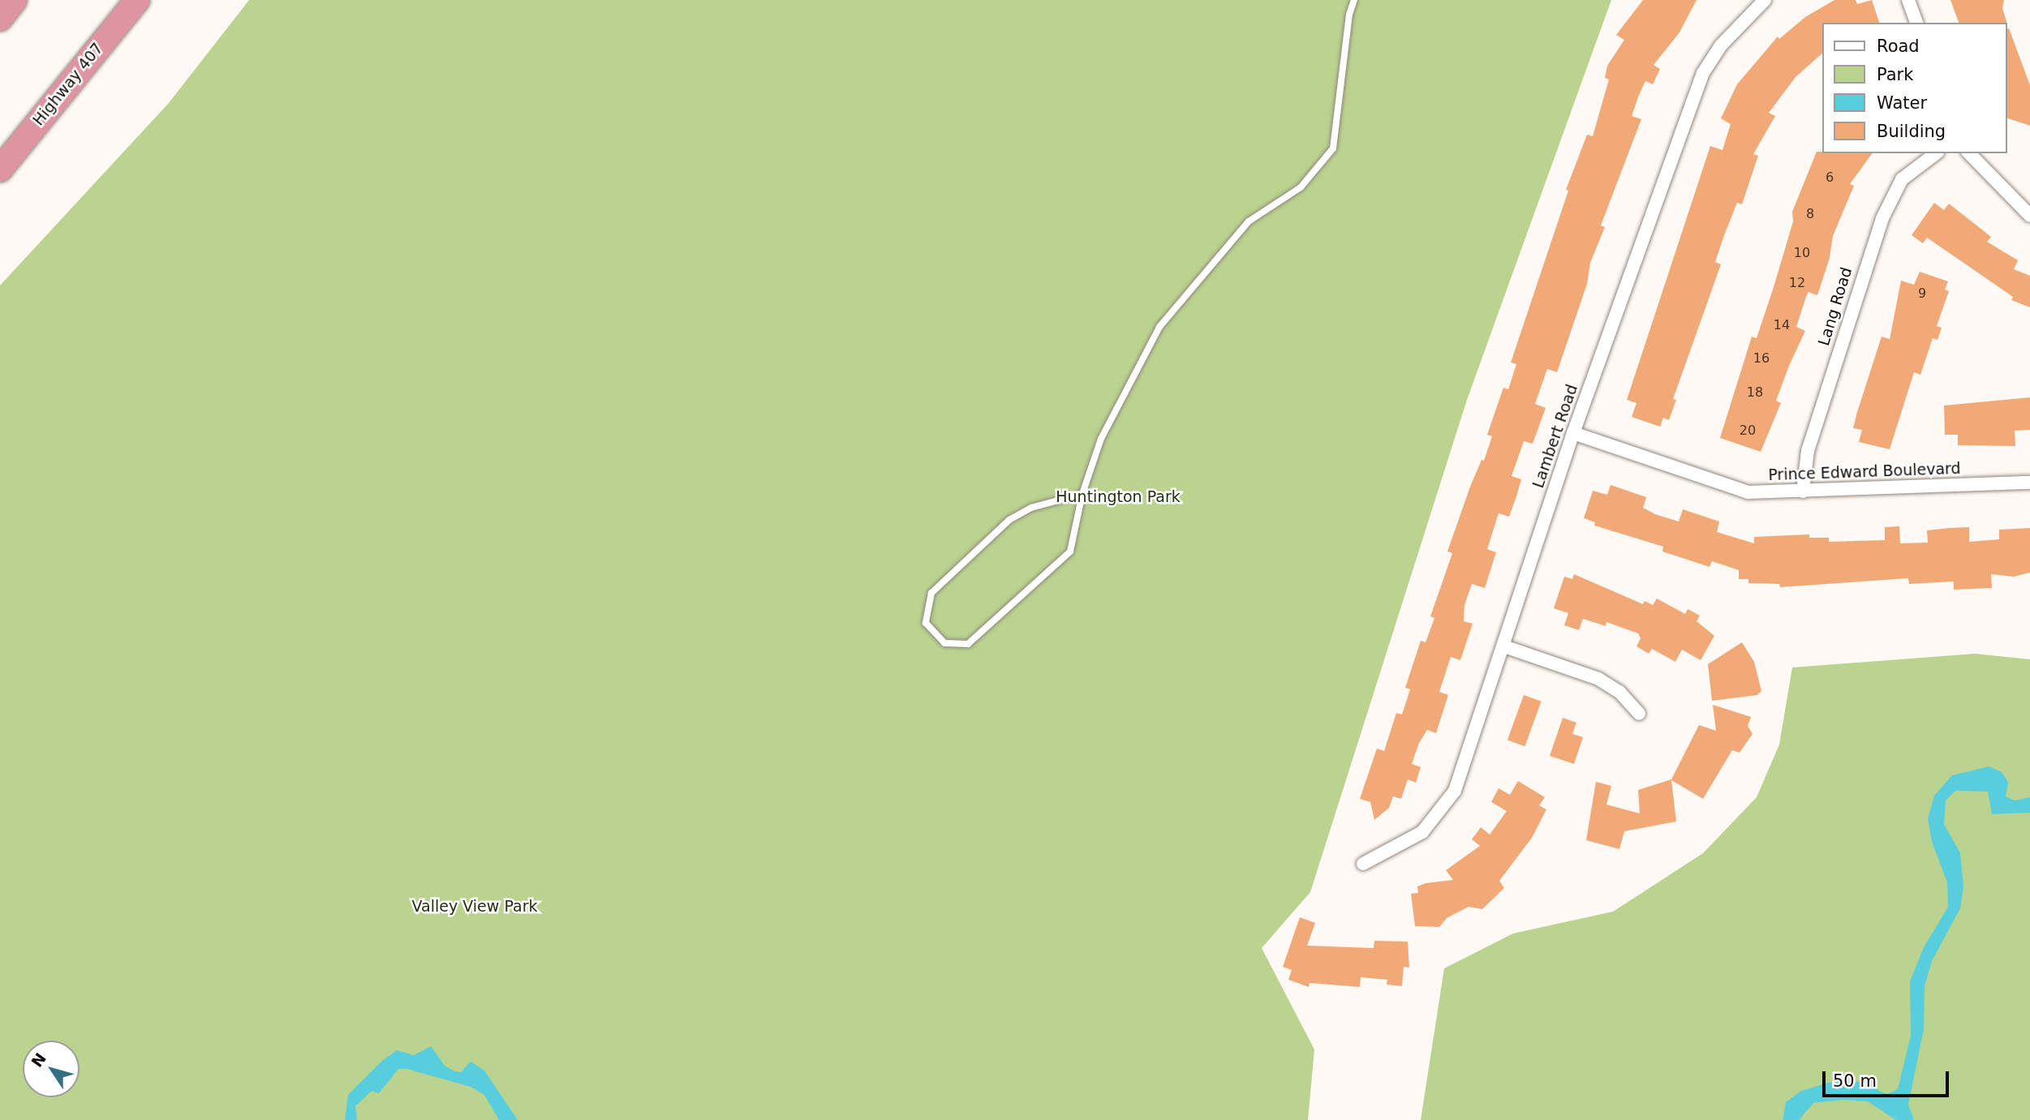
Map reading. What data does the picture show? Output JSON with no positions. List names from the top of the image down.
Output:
{
  "streets": {
    "highway": ["Highway 407"],
    "street": ["Lang Road", "Lambert Road", "Prince Edward Boulevard"]
  },
  "crossings": [
    ["Lang Road", "Prince Edward Boulevard"],
    ["Lambert Road", "Prince Edward Boulevard"]
  ],
  "parks": ["Huntington Park", "Valley View Park"],
  "house_numbers": [
    "6",
    "8",
    "10",
    "12",
    "9",
    "14",
    "16",
    "18",
    "20"
  ],
  "legend": [
    "Road",
    "Park",
    "Water",
    "Building"
  ],
  "scale_bar": "50 m",
  "north": "top left"
}
